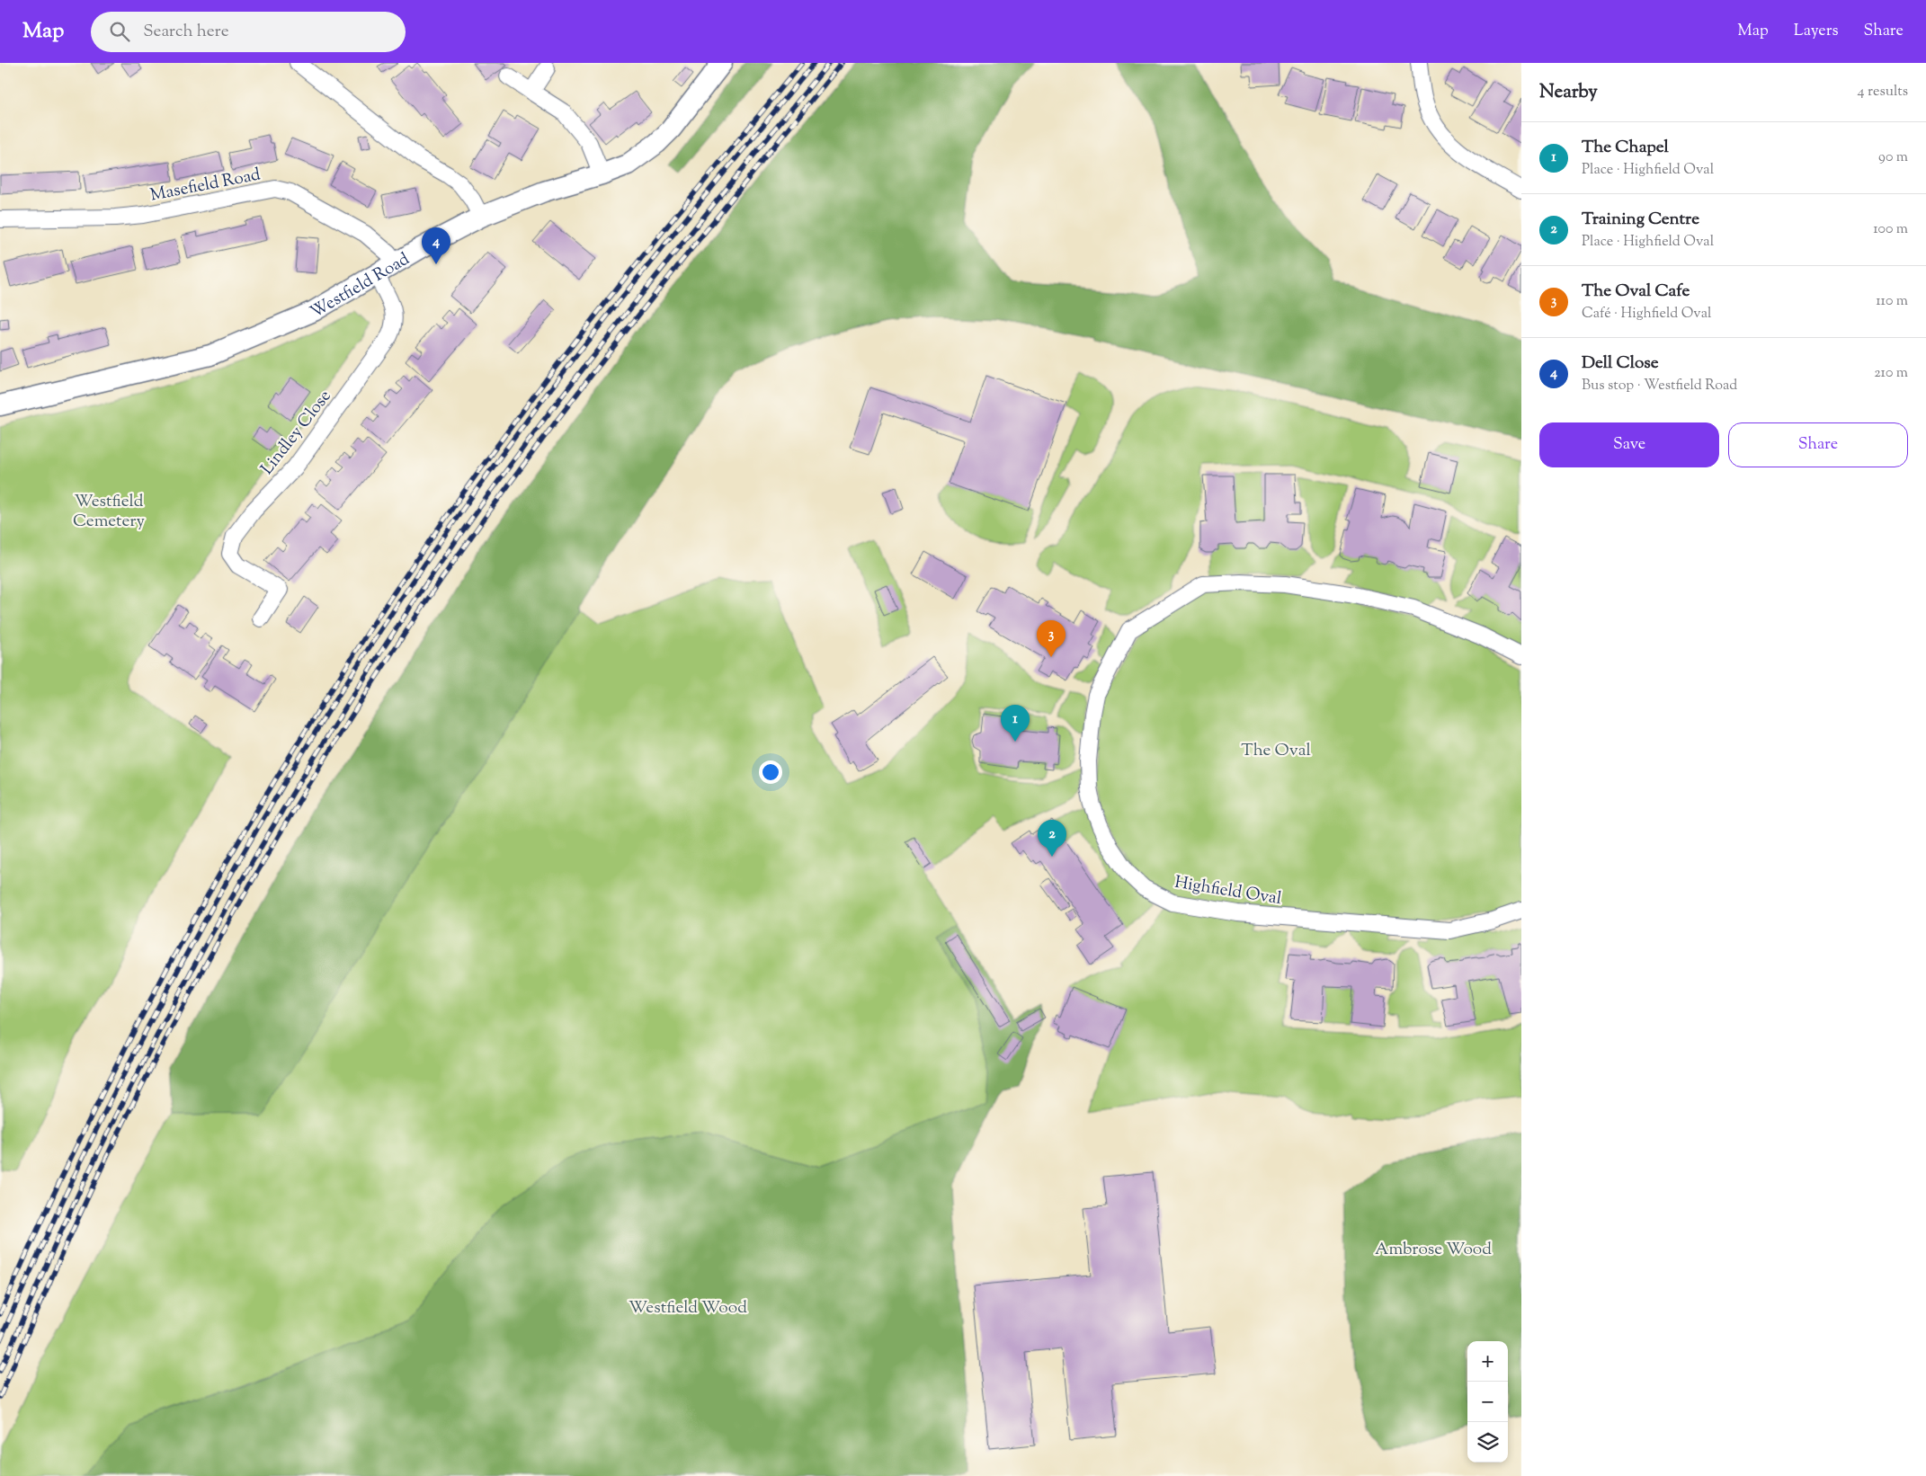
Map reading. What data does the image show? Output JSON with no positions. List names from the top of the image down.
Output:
{
  "streets": {
    "street": [
      "Masefield Road",
      "Westfield Road",
      "Lindley Close",
      "Highfield Oval"
    ]
  },
  "crossings": [
    ["Masefield Road", "Westfield Road"],
    ["Westfield Road", "Lindley Close"]
  ],
  "parks": [
    "Westfield Cemetery",
    "The Oval",
    "Ambrose Wood",
    "Westfield Wood"
  ],
  "page": {
    "header": "Map",
    "search": "Search here",
    "nav": ["Map", "Layers", "Share"],
    "heading": ["Nearby", "4 results"],
    "list": [
      {
        "mark": "1",
        "name": "The Chapel",
        "note": "Place · Highfield Oval",
        "value": "90 m"
      },
      {
        "mark": "2",
        "name": "Training Centre",
        "note": "Place · Highfield Oval",
        "value": "100 m"
      },
      {
        "mark": "3",
        "name": "The Oval Cafe",
        "note": "Café · Highfield Oval",
        "value": "110 m"
      },
      {
        "mark": "4",
        "name": "Dell Close",
        "note": "Bus stop · Westfield Road",
        "value": "210 m"
      }
    ],
    "pins": [
      "4",
      "3",
      "1",
      "2"
    ],
    "buttons": ["Save", "Share"],
    "map_buttons": ["+", "−"]
  }
}
